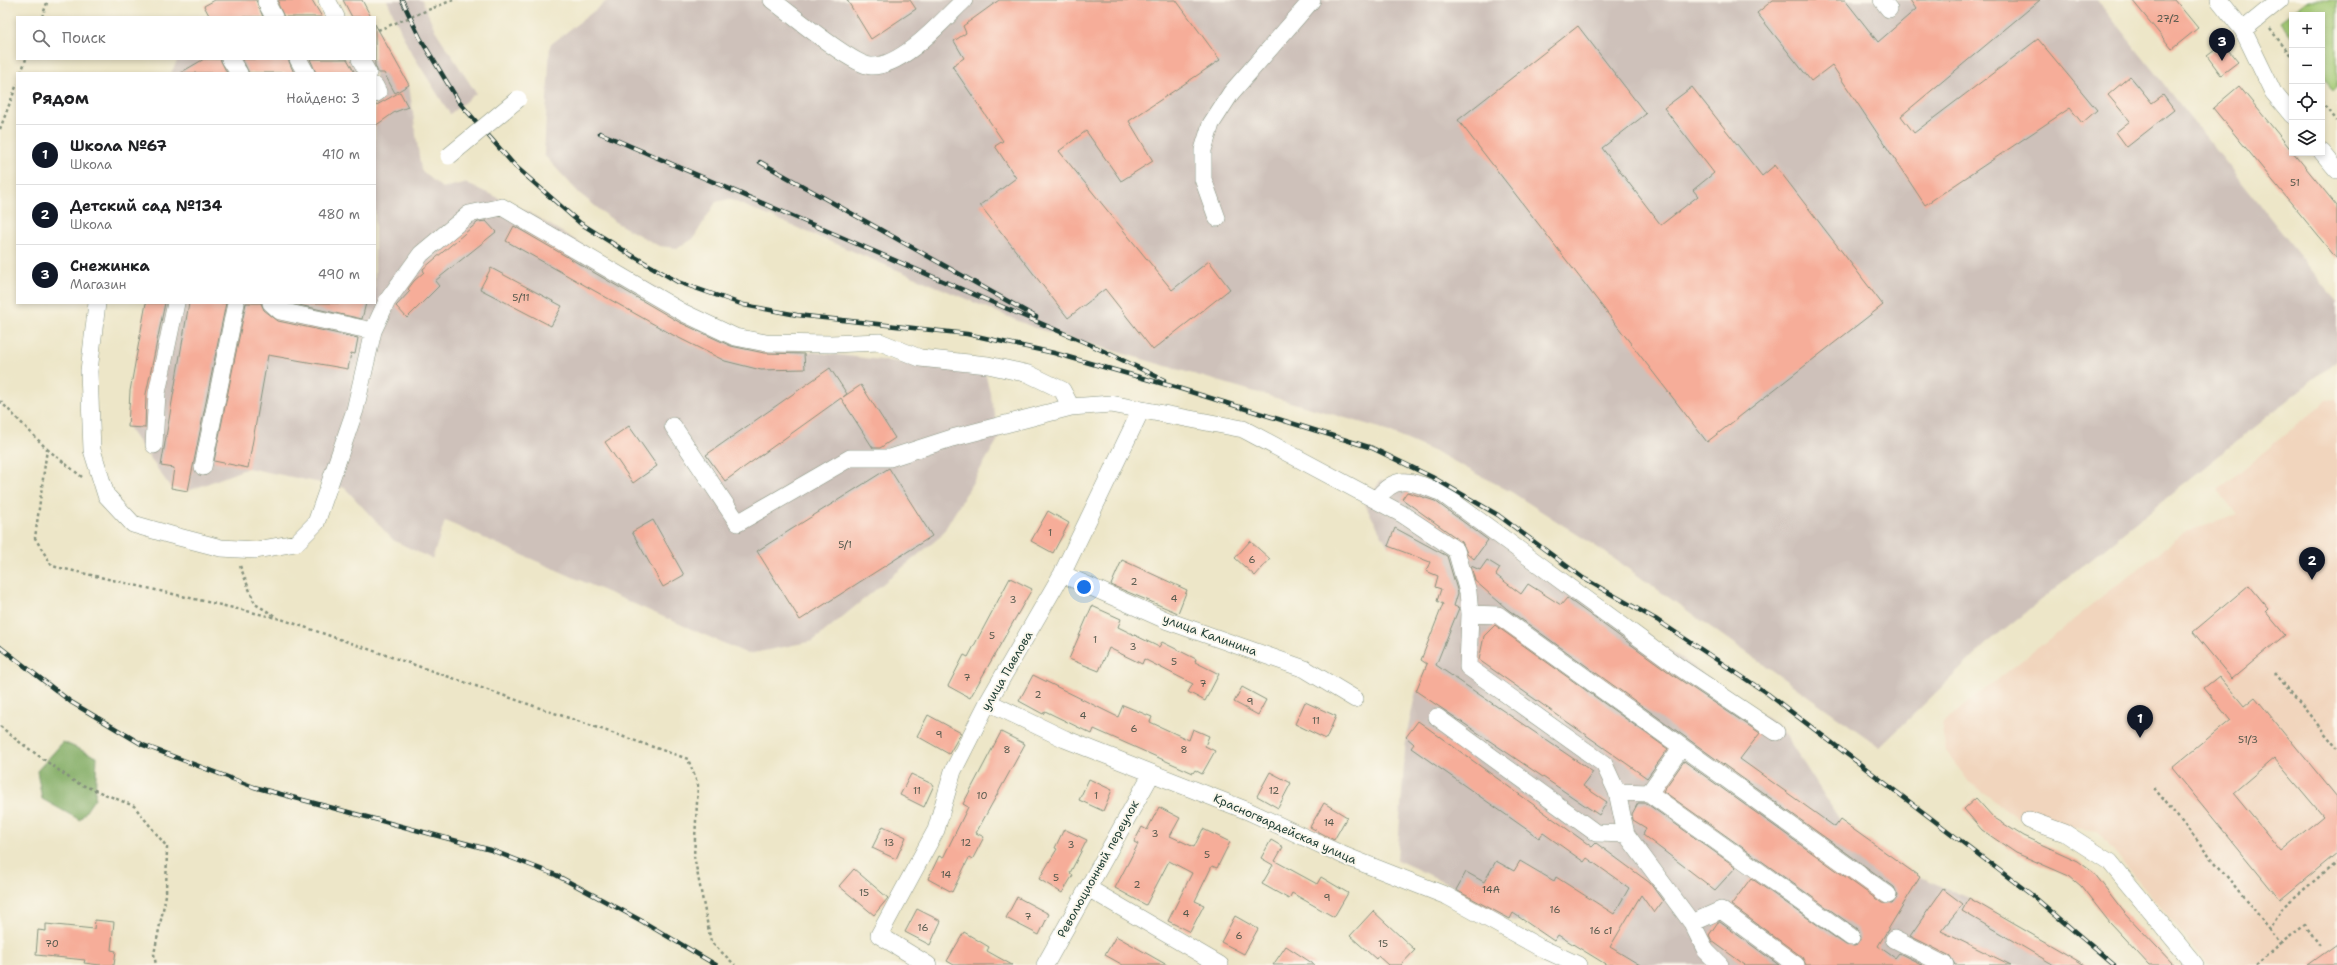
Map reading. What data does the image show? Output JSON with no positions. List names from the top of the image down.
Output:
{
  "streets": {
    "street": [
      "улица Калинина",
      "улица Павлова",
      "Красногвардейская улица",
      "Революционный переулок"
    ]
  },
  "crossings": [
    ["улица Калинина", "улица Павлова"],
    ["улица Павлова", "Красногвардейская улица"],
    ["Красногвардейская улица", "Революционный переулок"]
  ],
  "house_numbers": [
    "27/2",
    "51",
    "5/11",
    "1",
    "5/1",
    "6",
    "2",
    "4",
    "3",
    "5",
    "1",
    "3",
    "5",
    "7",
    "7",
    "2",
    "9",
    "4",
    "11",
    "6",
    "9",
    "51/3",
    "8",
    "8",
    "11",
    "12",
    "10",
    "1",
    "14",
    "3",
    "13",
    "12",
    "3",
    "5",
    "14",
    "5",
    "2",
    "14А",
    "15",
    "9",
    "16",
    "4",
    "7",
    "16",
    "16 с1",
    "6",
    "70",
    "15"
  ],
  "page": {
    "map_buttons": ["+", "−"],
    "search": "Поиск",
    "pins": ["3", "2", "1"],
    "heading": ["Рядом", "Найдено: 3"],
    "list": [
      {
        "mark": "1",
        "name": "Школа №67",
        "note": "Школа",
        "value": "410 m"
      },
      {
        "mark": "2",
        "name": "Детский сад №134",
        "note": "Школа",
        "value": "480 m"
      },
      {
        "mark": "3",
        "name": "Снежинка",
        "note": "Магазин",
        "value": "490 m"
      }
    ]
  }
}
